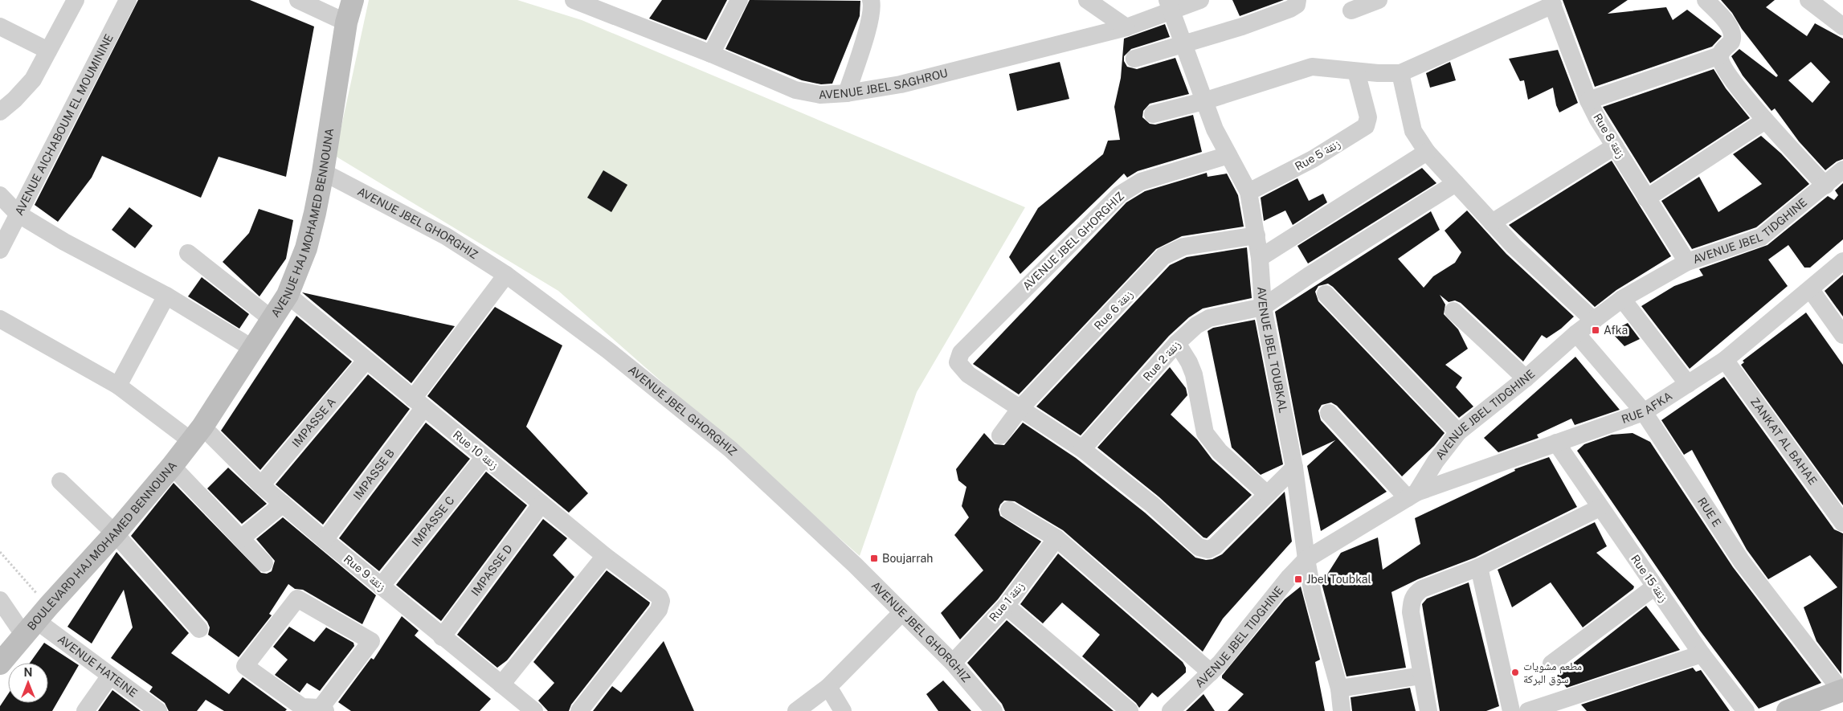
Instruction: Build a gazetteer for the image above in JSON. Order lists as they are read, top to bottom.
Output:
{
  "streets": {
    "street": [
      "AVENUE JBEL SAGHROU",
      "AVENUE AICHABOUM EL MOUMININE",
      "Rue 8 زنقة",
      "Rue 5 زنقة",
      "AVENUE HAJ MOHAMED BENNOUNA",
      "AVENUE JBEL GHORGHIZ",
      "AVENUE JBEL TIDGHINE",
      "Rue 6 زنقة",
      "AVENUE JBEL TOUBKAL",
      "Rue 2 زنقة",
      "RUE AFKA",
      "IMPASSE A",
      "ZANKAT AL BAHAE",
      "Rue 10 زنقة",
      "IMPASSE B",
      "RUE E",
      "IMPASSE C",
      "BOULEVARD HAJ MOHAMED BENNOUNA",
      "IMPASSE D",
      "Rue 9 زنقة",
      "Rue 15 زنقة",
      "Rue 1 زنقة",
      "AVENUE HATEINE"
    ]
  },
  "crossings": [
    ["AVENUE JBEL SAGHROU", "AVENUE JBEL TOUBKAL"],
    ["Rue 8 زنقة", "AVENUE JBEL TIDGHINE"],
    ["Rue 5 زنقة", "AVENUE JBEL TOUBKAL"],
    ["AVENUE HAJ MOHAMED BENNOUNA", "AVENUE JBEL GHORGHIZ"],
    ["AVENUE HAJ MOHAMED BENNOUNA", "Rue 10 زنقة"],
    ["AVENUE HAJ MOHAMED BENNOUNA", "BOULEVARD HAJ MOHAMED BENNOUNA"],
    ["AVENUE HAJ MOHAMED BENNOUNA", "Rue 9 زنقة"],
    ["AVENUE JBEL GHORGHIZ", "Rue 6 زنقة"],
    ["AVENUE JBEL GHORGHIZ", "AVENUE JBEL TOUBKAL"],
    ["AVENUE JBEL GHORGHIZ", "IMPASSE B"],
    ["AVENUE JBEL GHORGHIZ", "Rue 1 زنقة"],
    ["AVENUE JBEL TIDGHINE", "AVENUE JBEL TOUBKAL"],
    ["AVENUE JBEL TIDGHINE", "RUE AFKA"],
    ["AVENUE JBEL TIDGHINE", "RUE E"],
    ["Rue 6 زنقة", "AVENUE JBEL TOUBKAL"],
    ["AVENUE JBEL TOUBKAL", "Rue 2 زنقة"],
    ["RUE AFKA", "ZANKAT AL BAHAE"],
    ["RUE AFKA", "RUE E"],
    ["RUE AFKA", "Rue 15 زنقة"],
    ["IMPASSE A", "Rue 10 زنقة"],
    ["IMPASSE A", "Rue 9 زنقة"],
    ["Rue 10 زنقة", "IMPASSE B"],
    ["Rue 10 زنقة", "IMPASSE C"],
    ["Rue 10 زنقة", "IMPASSE D"],
    ["IMPASSE B", "Rue 9 زنقة"],
    ["IMPASSE C", "Rue 9 زنقة"],
    ["BOULEVARD HAJ MOHAMED BENNOUNA", "Rue 9 زنقة"],
    ["BOULEVARD HAJ MOHAMED BENNOUNA", "AVENUE HATEINE"],
    ["IMPASSE D", "Rue 9 زنقة"]
  ],
  "places": {
    "transit": ["Afka", "Boujarrah", "Jbel Toubkal"],
    "other": ["مطعم مشويات سوق البركة"]
  },
  "north": "top"
}
